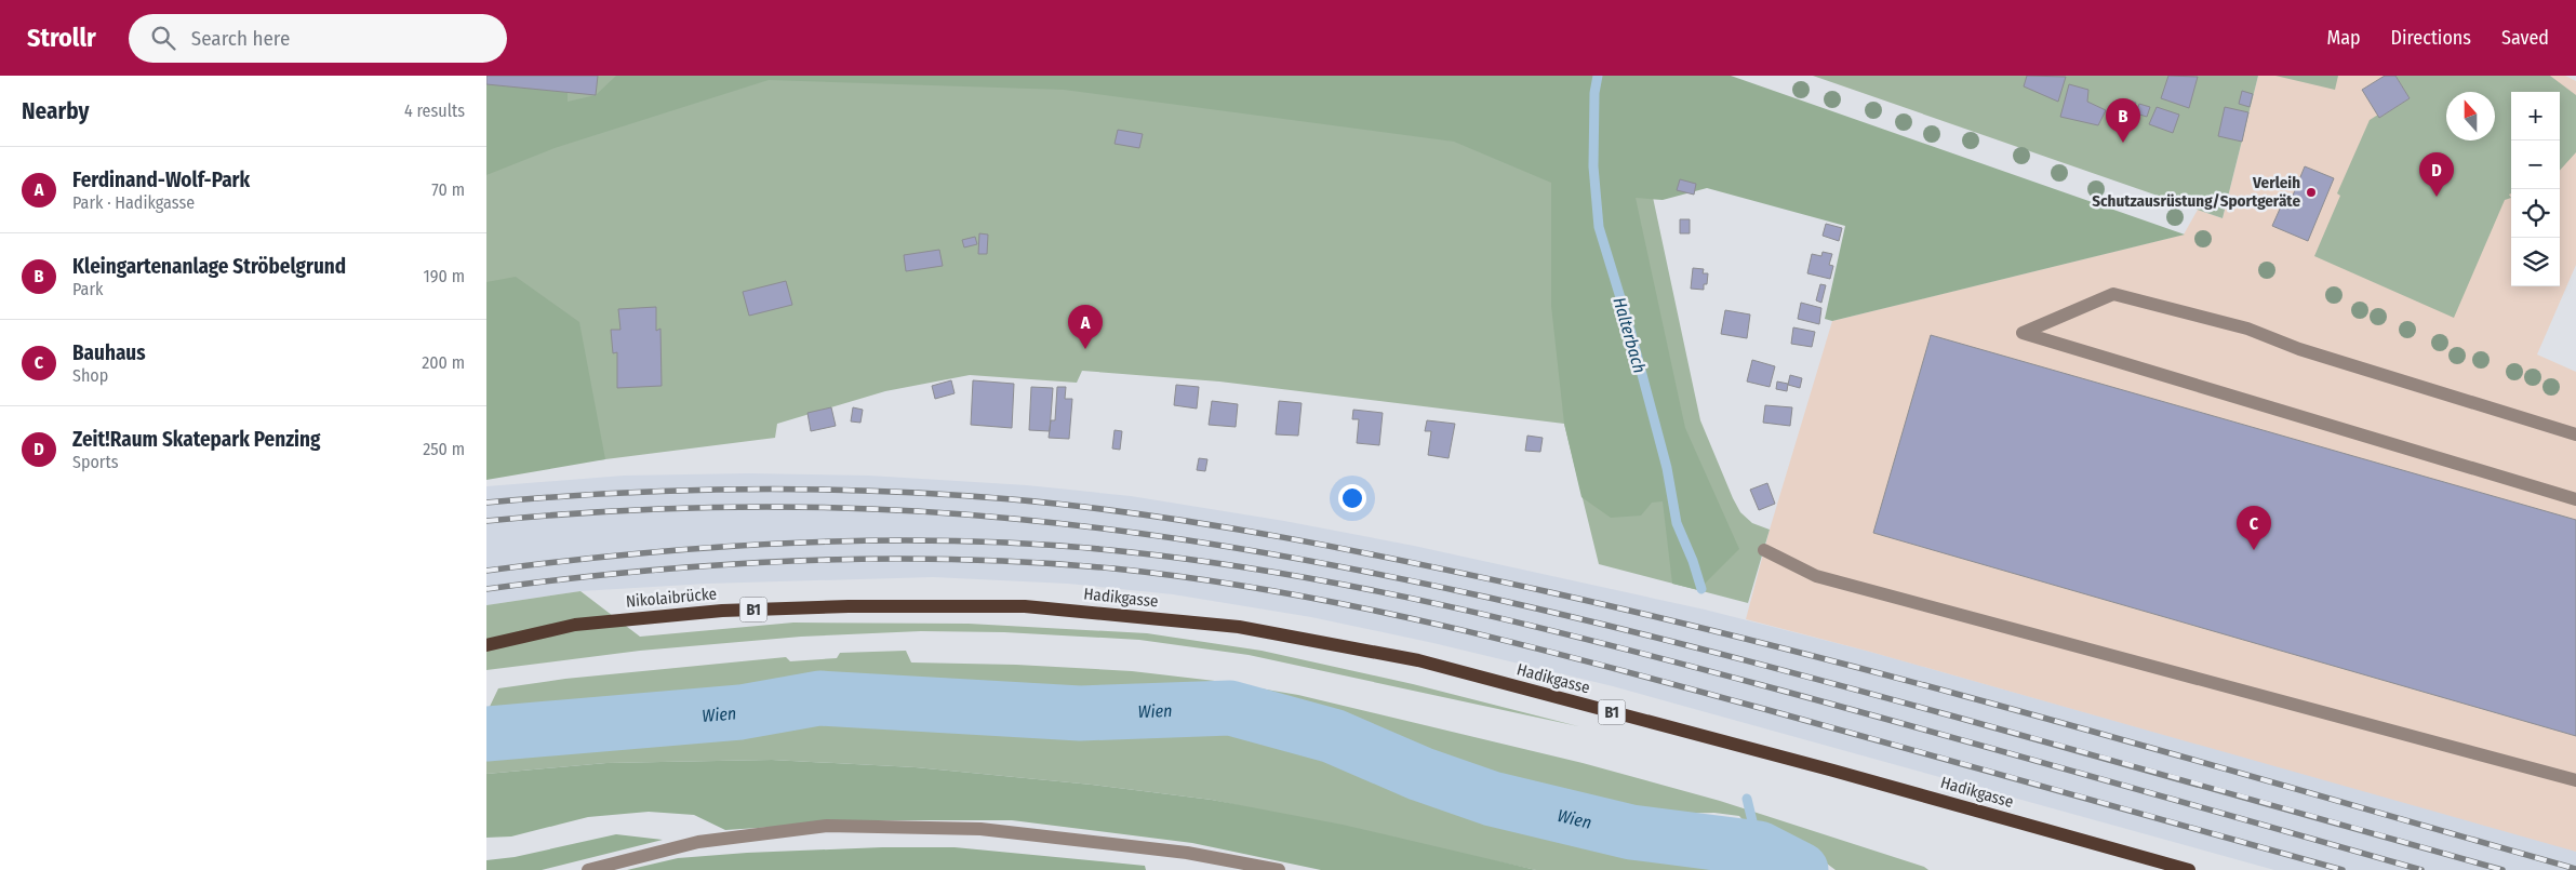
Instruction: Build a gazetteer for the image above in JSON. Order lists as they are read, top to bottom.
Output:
{
  "streets": {
    "main road": ["Nikolaibrücke", "Hadikgasse", "B1"]
  },
  "crossings": [
    ["Nikolaibrücke", "Hadikgasse"]
  ],
  "water": ["Halterbach", "Wien"],
  "places": ["Verleih Schutzausrüstung/Sportgeräte"],
  "north": "top",
  "page": {
    "header": "Strollr",
    "search": "Search here",
    "nav": ["Map", "Directions", "Saved"],
    "heading": ["Nearby", "4 results"],
    "map_buttons": ["+", "−"],
    "pins": [
      "B",
      "D",
      "A",
      "C"
    ],
    "list": [
      {
        "mark": "A",
        "name": "Ferdinand-Wolf-Park",
        "note": "Park · Hadikgasse",
        "value": "70 m"
      },
      {
        "mark": "B",
        "name": "Kleingartenanlage Ströbelgrund",
        "note": "Park",
        "value": "190 m"
      },
      {
        "mark": "C",
        "name": "Bauhaus",
        "note": "Shop",
        "value": "200 m"
      },
      {
        "mark": "D",
        "name": "Zeit!Raum Skatepark Penzing",
        "note": "Sports",
        "value": "250 m"
      }
    ]
  }
}
